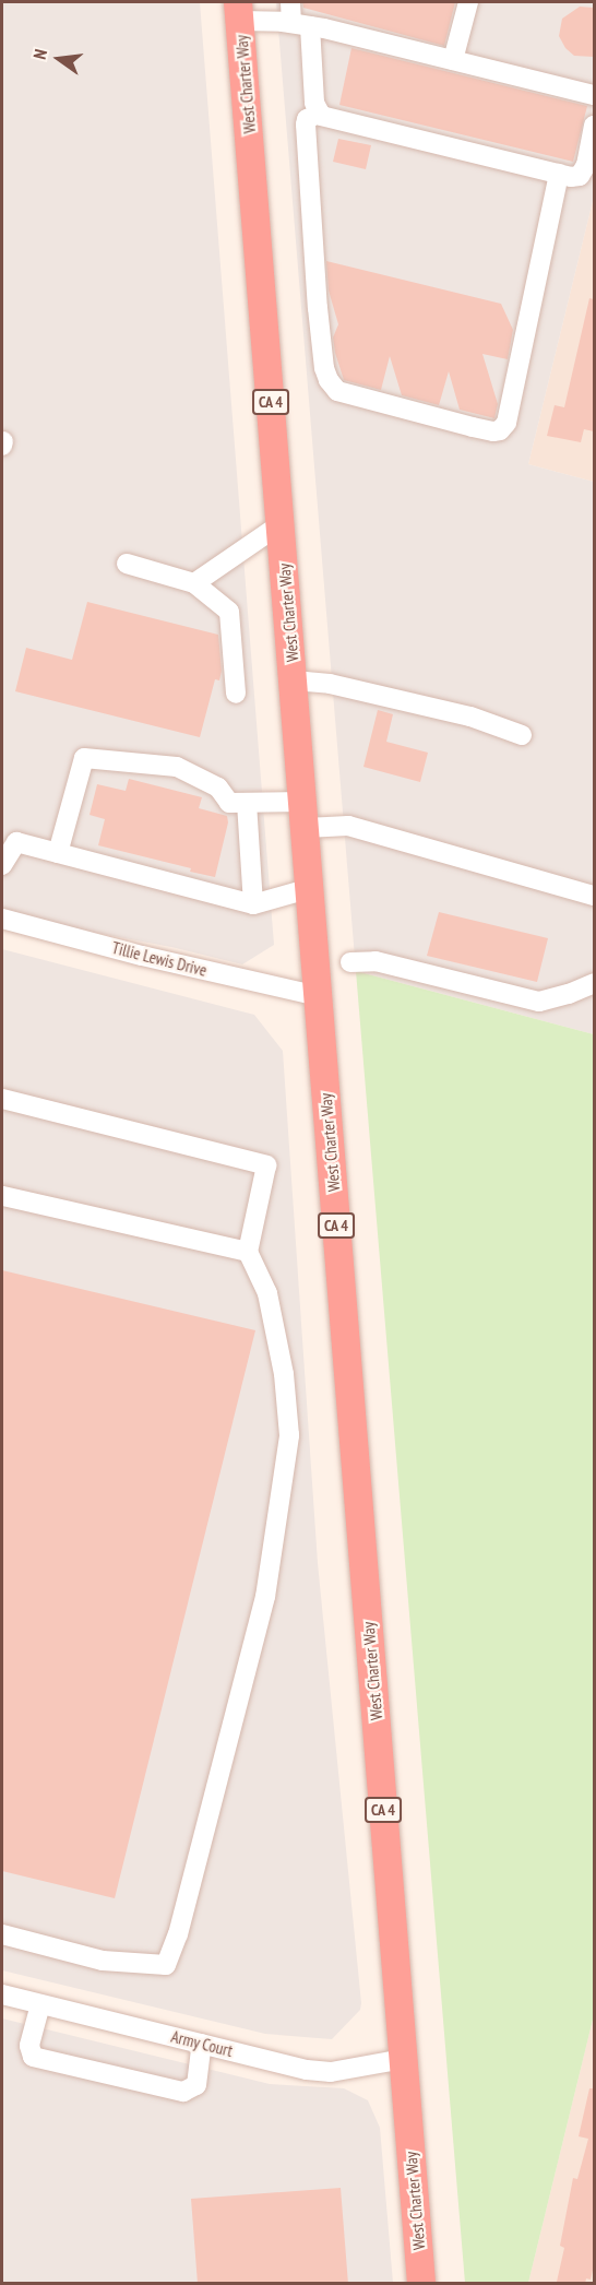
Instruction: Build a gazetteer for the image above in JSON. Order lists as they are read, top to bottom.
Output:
{
  "streets": {
    "highway": ["West Charter Way", "CA 4"],
    "street": ["Tillie Lewis Drive", "Army Court"]
  },
  "crossings": [
    ["West Charter Way", "Tillie Lewis Drive"],
    ["West Charter Way", "Army Court"]
  ],
  "north": "left"
}
